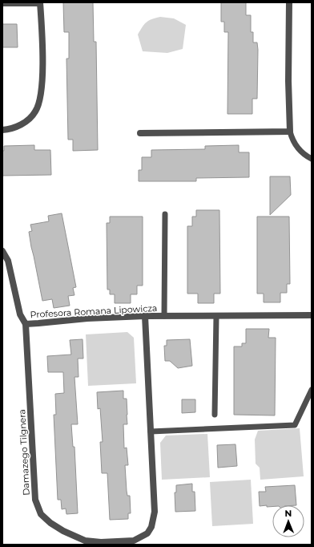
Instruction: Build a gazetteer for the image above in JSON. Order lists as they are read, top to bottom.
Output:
{
  "streets": {
    "street": ["Profesora Romana Lipowicza", "Damazego Tilgnera"]
  },
  "crossings": [
    ["Profesora Romana Lipowicza", "Damazego Tilgnera"]
  ],
  "north": "top"
}
